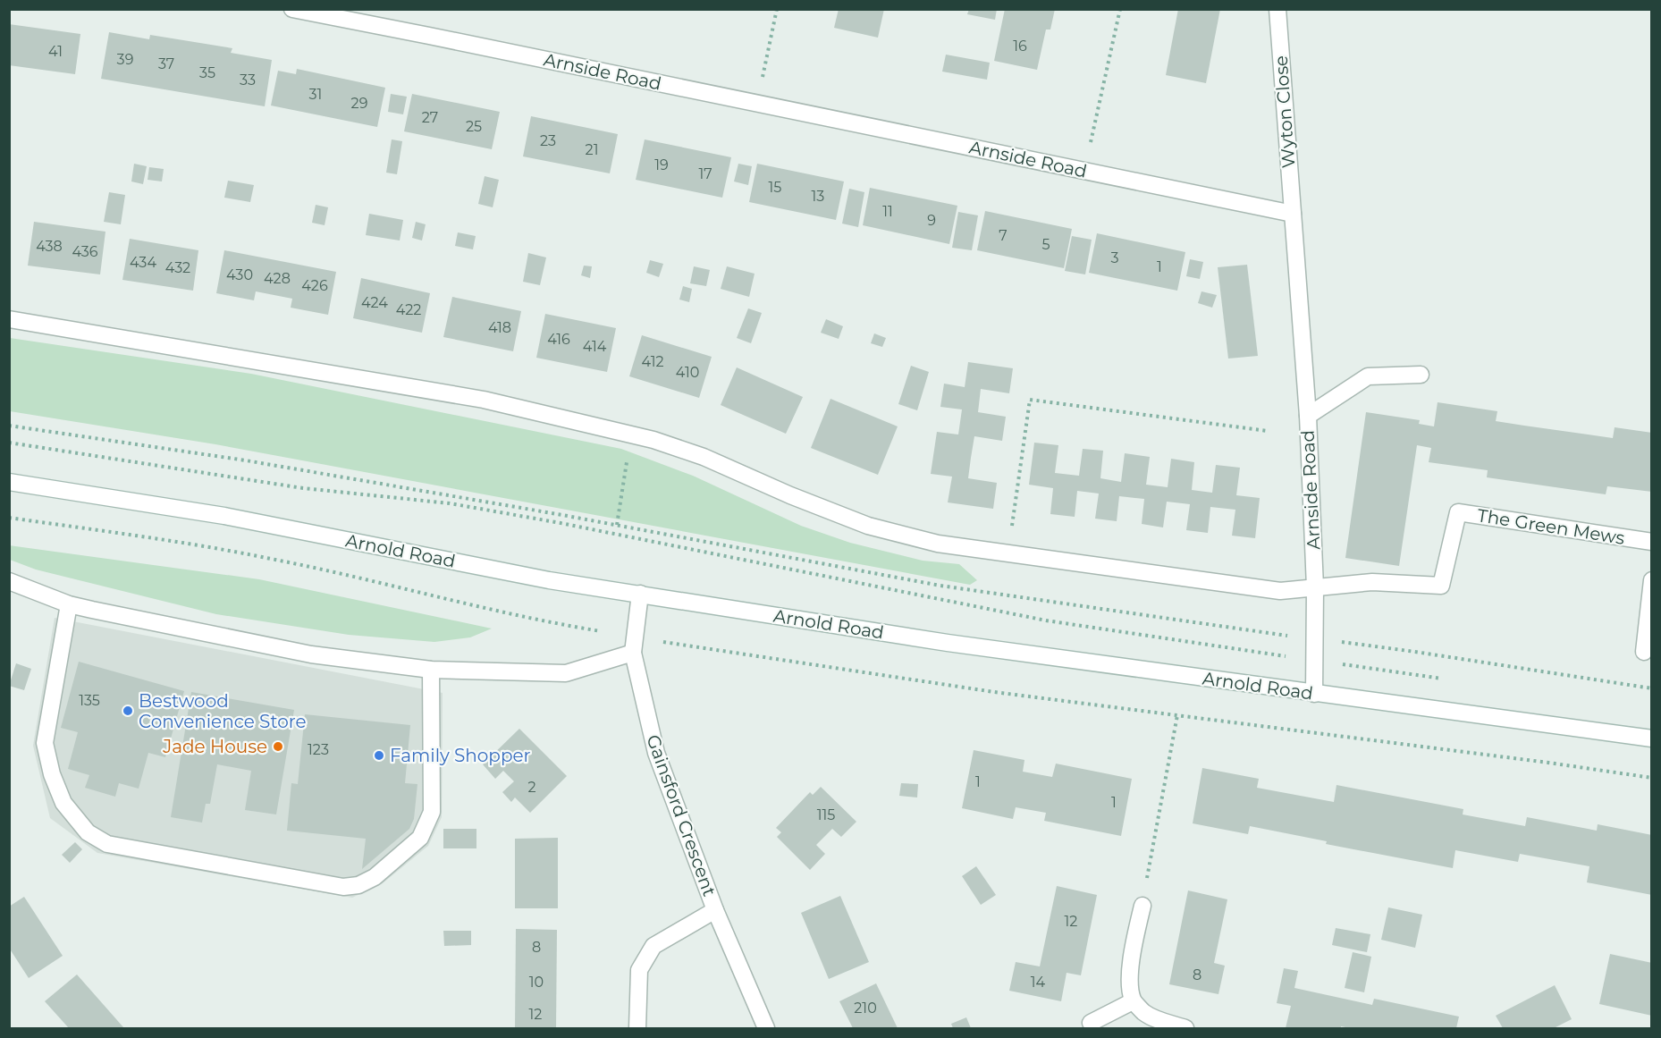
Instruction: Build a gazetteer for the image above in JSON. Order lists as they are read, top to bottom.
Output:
{
  "streets": {
    "street": [
      "Arnside Road",
      "Wyton Close",
      "The Green Mews",
      "Arnold Road",
      "Gainsford Crescent"
    ]
  },
  "crossings": [
    ["Arnside Road", "Wyton Close"],
    ["Arnside Road", "The Green Mews"],
    ["Arnside Road", "Arnold Road"],
    ["Arnold Road", "Gainsford Crescent"]
  ],
  "places": ["Bestwood Convenience Store", "Jade House", "Family Shopper"],
  "house_numbers": [
    "16",
    "41",
    "39",
    "37",
    "35",
    "33",
    "31",
    "29",
    "27",
    "25",
    "23",
    "21",
    "19",
    "17",
    "15",
    "13",
    "11",
    "9",
    "7",
    "5",
    "438",
    "436",
    "3",
    "434",
    "1",
    "432",
    "430",
    "428",
    "426",
    "424",
    "422",
    "418",
    "416",
    "414",
    "412",
    "410",
    "135",
    "123",
    "1",
    "2",
    "1",
    "115",
    "12",
    "8",
    "8",
    "10",
    "14",
    "210",
    "12"
  ]
}
